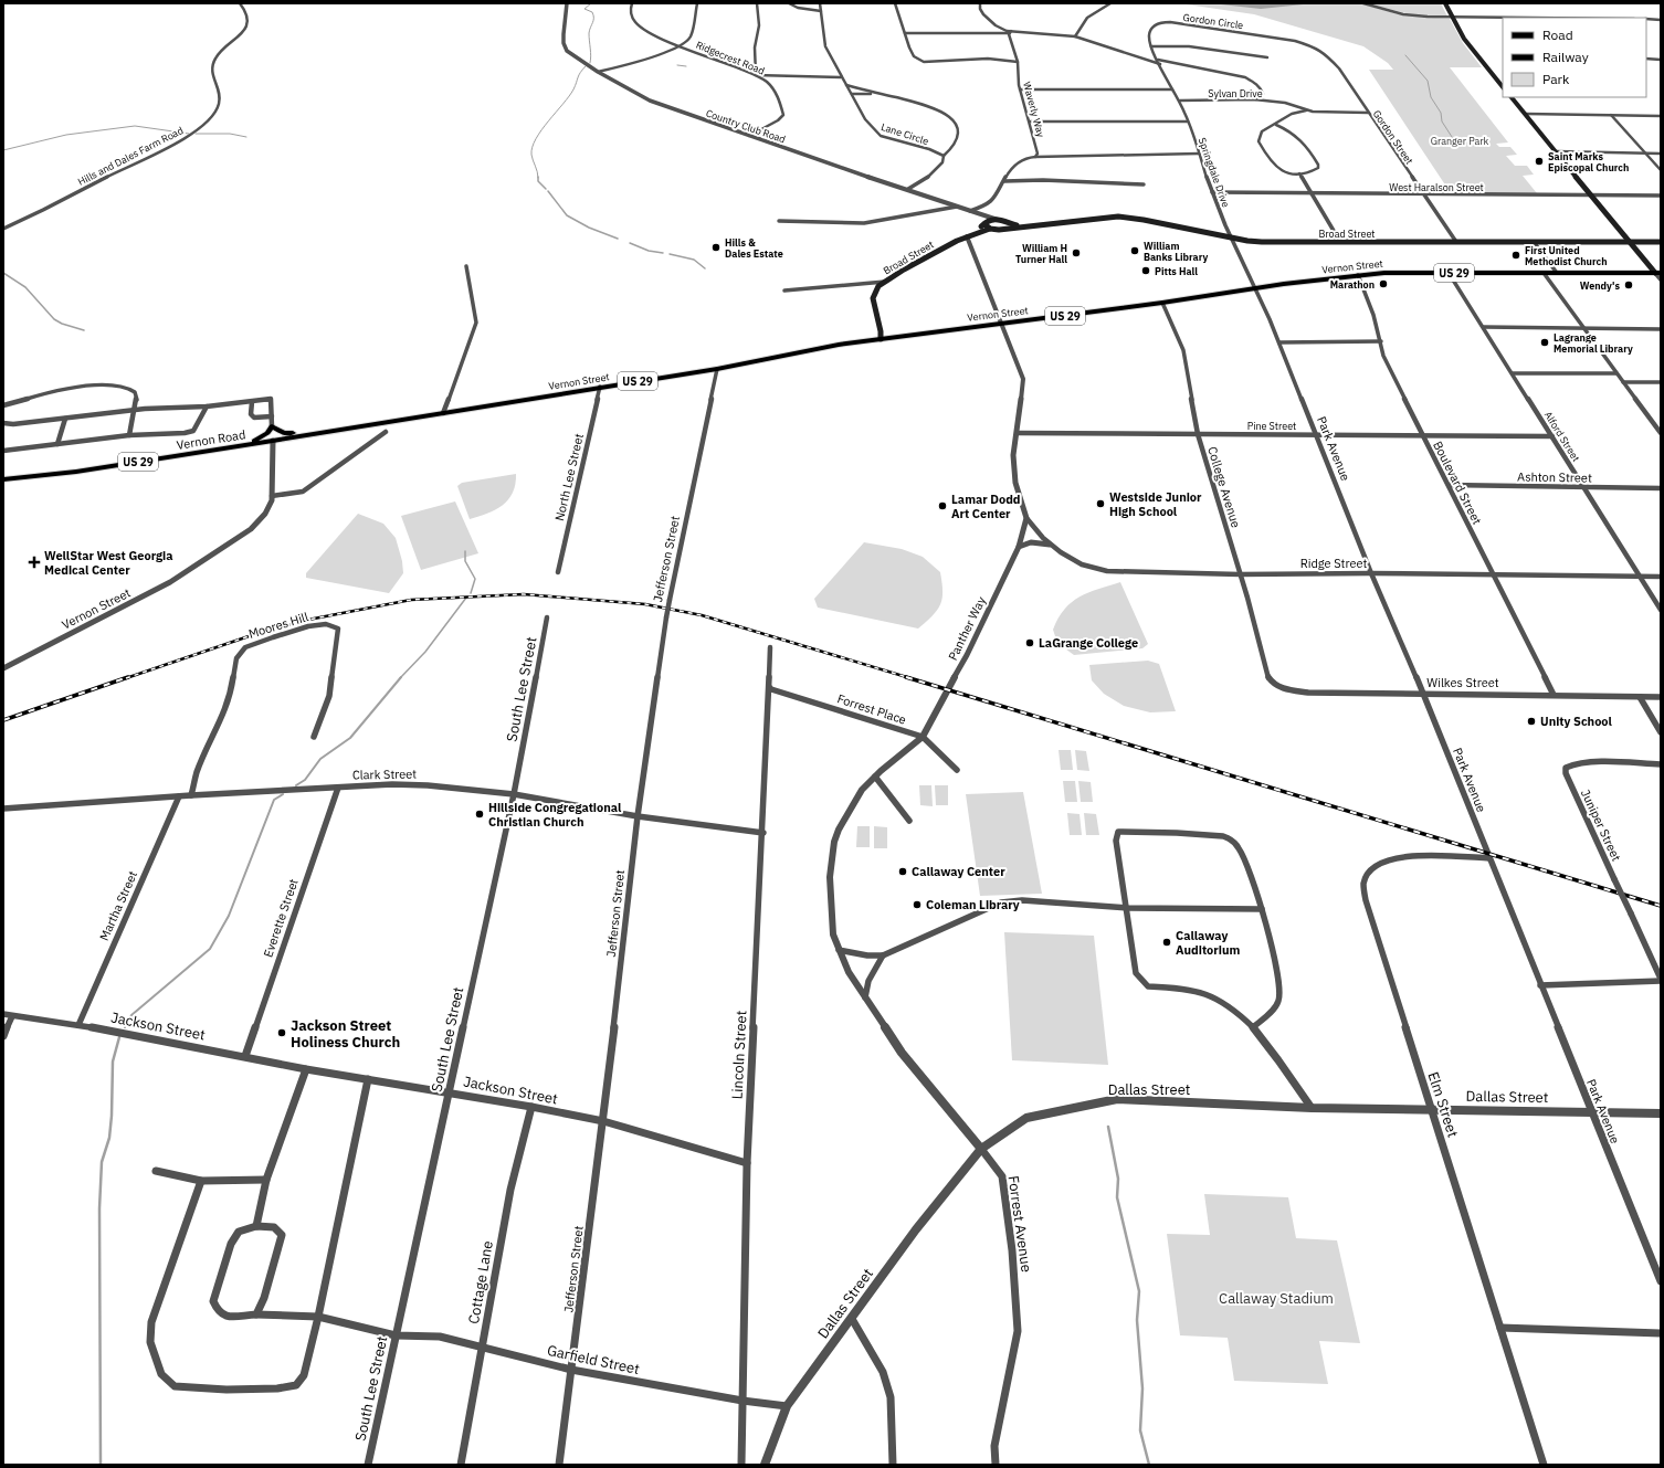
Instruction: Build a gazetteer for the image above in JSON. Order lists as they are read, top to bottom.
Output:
{
  "streets": {
    "main road": [
      "Broad Street",
      "Vernon Street",
      "US 29",
      "Vernon Road"
    ],
    "street": [
      "Gordon Circle",
      "Ridgecrest Road",
      "Sylvan Drive",
      "Waverly Way",
      "Country Club Road",
      "Lane Circle",
      "Gordon Street",
      "Hills and Dales Farm Road",
      "Springdale Drive",
      "West Haralson Street",
      "Pine Street",
      "Alford Street",
      "Park Avenue",
      "North Lee Street",
      "Ashton Street",
      "Boulevard Street",
      "College Avenue",
      "Jefferson Street",
      "Ridge Street",
      "Moores Hill",
      "Panther Way",
      "Wilkes Street",
      "South Lee Street",
      "Forrest Place",
      "Clark Street",
      "Juniper Street",
      "Martha Street",
      "Everette Street",
      "Jackson Street",
      "Lincoln Street",
      "Dallas Street",
      "Elm Street",
      "Forrest Avenue",
      "Cottage Lane",
      "Garfield Street"
    ]
  },
  "crossings": [
    ["Gordon Circle", "Gordon Street"],
    ["Ridgecrest Road", "Country Club Road"],
    ["Sylvan Drive", "Gordon Street"],
    ["Sylvan Drive", "Springdale Drive"],
    ["Waverly Way", "Country Club Road"],
    ["Country Club Road", "Broad Street"],
    ["Gordon Street", "West Haralson Street"],
    ["Gordon Street", "Broad Street"],
    ["Springdale Drive", "West Haralson Street"],
    ["Springdale Drive", "Broad Street"],
    ["Springdale Drive", "Vernon Street"],
    ["Springdale Drive", "Park Avenue"],
    ["Broad Street", "Vernon Street"],
    ["Vernon Street", "Alford Street"],
    ["Vernon Street", "Vernon Road"],
    ["Vernon Street", "Park Avenue"],
    ["Vernon Street", "North Lee Street"],
    ["Vernon Street", "Boulevard Street"],
    ["Vernon Street", "College Avenue"],
    ["Vernon Street", "Jefferson Street"],
    ["Pine Street", "Alford Street"],
    ["Pine Street", "Park Avenue"],
    ["Pine Street", "Boulevard Street"],
    ["Pine Street", "College Avenue"],
    ["Alford Street", "Ashton Street"],
    ["Alford Street", "Ridge Street"],
    ["Park Avenue", "Ridge Street"],
    ["Park Avenue", "Wilkes Street"],
    ["Park Avenue", "Dallas Street"],
    ["Park Avenue", "Elm Street"],
    ["Ashton Street", "Boulevard Street"],
    ["Boulevard Street", "Ridge Street"],
    ["Boulevard Street", "Wilkes Street"],
    ["College Avenue", "Ridge Street"],
    ["College Avenue", "Wilkes Street"],
    ["Jefferson Street", "Clark Street"],
    ["Jefferson Street", "Jackson Street"],
    ["Jefferson Street", "Garfield Street"],
    ["Ridge Street", "Panther Way"],
    ["Moores Hill", "Clark Street"],
    ["Panther Way", "Forrest Place"],
    ["Panther Way", "Forrest Avenue"],
    ["South Lee Street", "Clark Street"],
    ["South Lee Street", "Jackson Street"],
    ["South Lee Street", "Garfield Street"],
    ["Forrest Place", "Lincoln Street"],
    ["Clark Street", "Martha Street"],
    ["Clark Street", "Everette Street"],
    ["Clark Street", "Lincoln Street"],
    ["Martha Street", "Jackson Street"],
    ["Everette Street", "Jackson Street"],
    ["Jackson Street", "Lincoln Street"],
    ["Jackson Street", "Cottage Lane"],
    ["Lincoln Street", "Garfield Street"],
    ["Dallas Street", "Elm Street"],
    ["Dallas Street", "Forrest Avenue"],
    ["Dallas Street", "Garfield Street"],
    ["Cottage Lane", "Garfield Street"]
  ],
  "parks": ["Granger Park", "Callaway Stadium"],
  "places": {
    "other": [
      "Saint Marks Episcopal Church",
      "Hills & Dales Estate",
      "William Banks Library",
      "William H Turner Hall",
      "First United Methodist Church",
      "Pitts Hall",
      "Marathon",
      "Wendy's",
      "Lagrange Memorial Library",
      "Westside Junior High School",
      "Lamar Dodd Art Center",
      "LaGrange College",
      "Unity School",
      "Hillside Congregational Christian Church",
      "Callaway Center",
      "Coleman Library",
      "Callaway Auditorium",
      "Jackson Street Holiness Church"
    ],
    "health": ["WellStar West Georgia Medical Center"]
  },
  "legend": ["Road", "Railway", "Park"]
}
